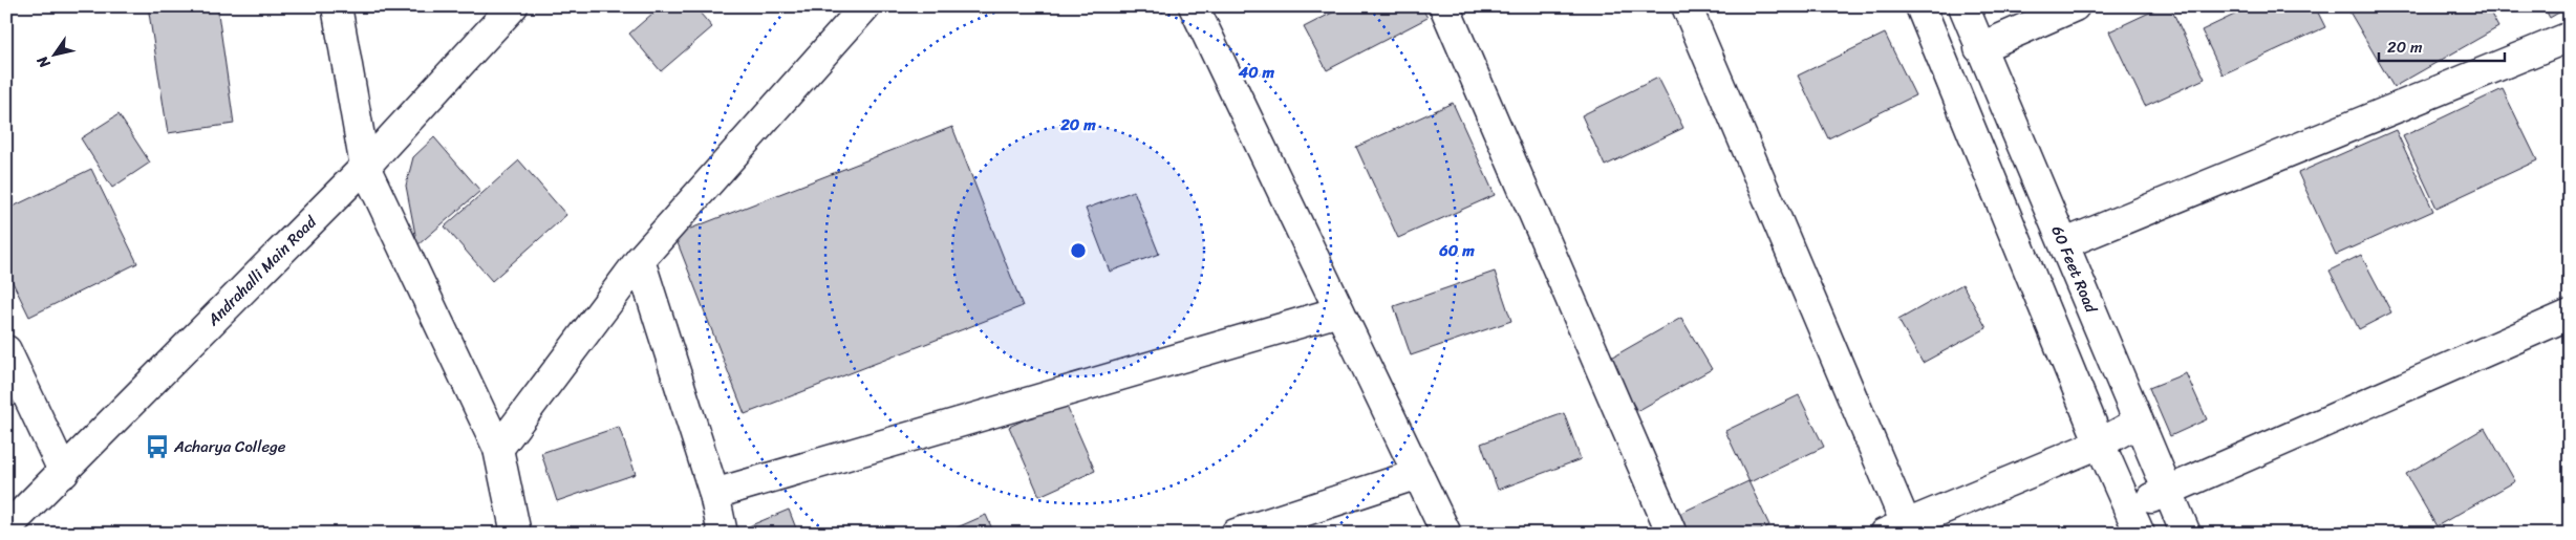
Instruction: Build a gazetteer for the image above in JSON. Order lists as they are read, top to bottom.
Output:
{
  "streets": {
    "street": ["60 Feet Road", "Andrahalli Main Road"]
  },
  "places": {
    "bus stop": ["Acharya College"]
  },
  "scale_bar": "20 m",
  "north": "bottom left",
  "rings": ["40 m", "20 m", "60 m"]
}
